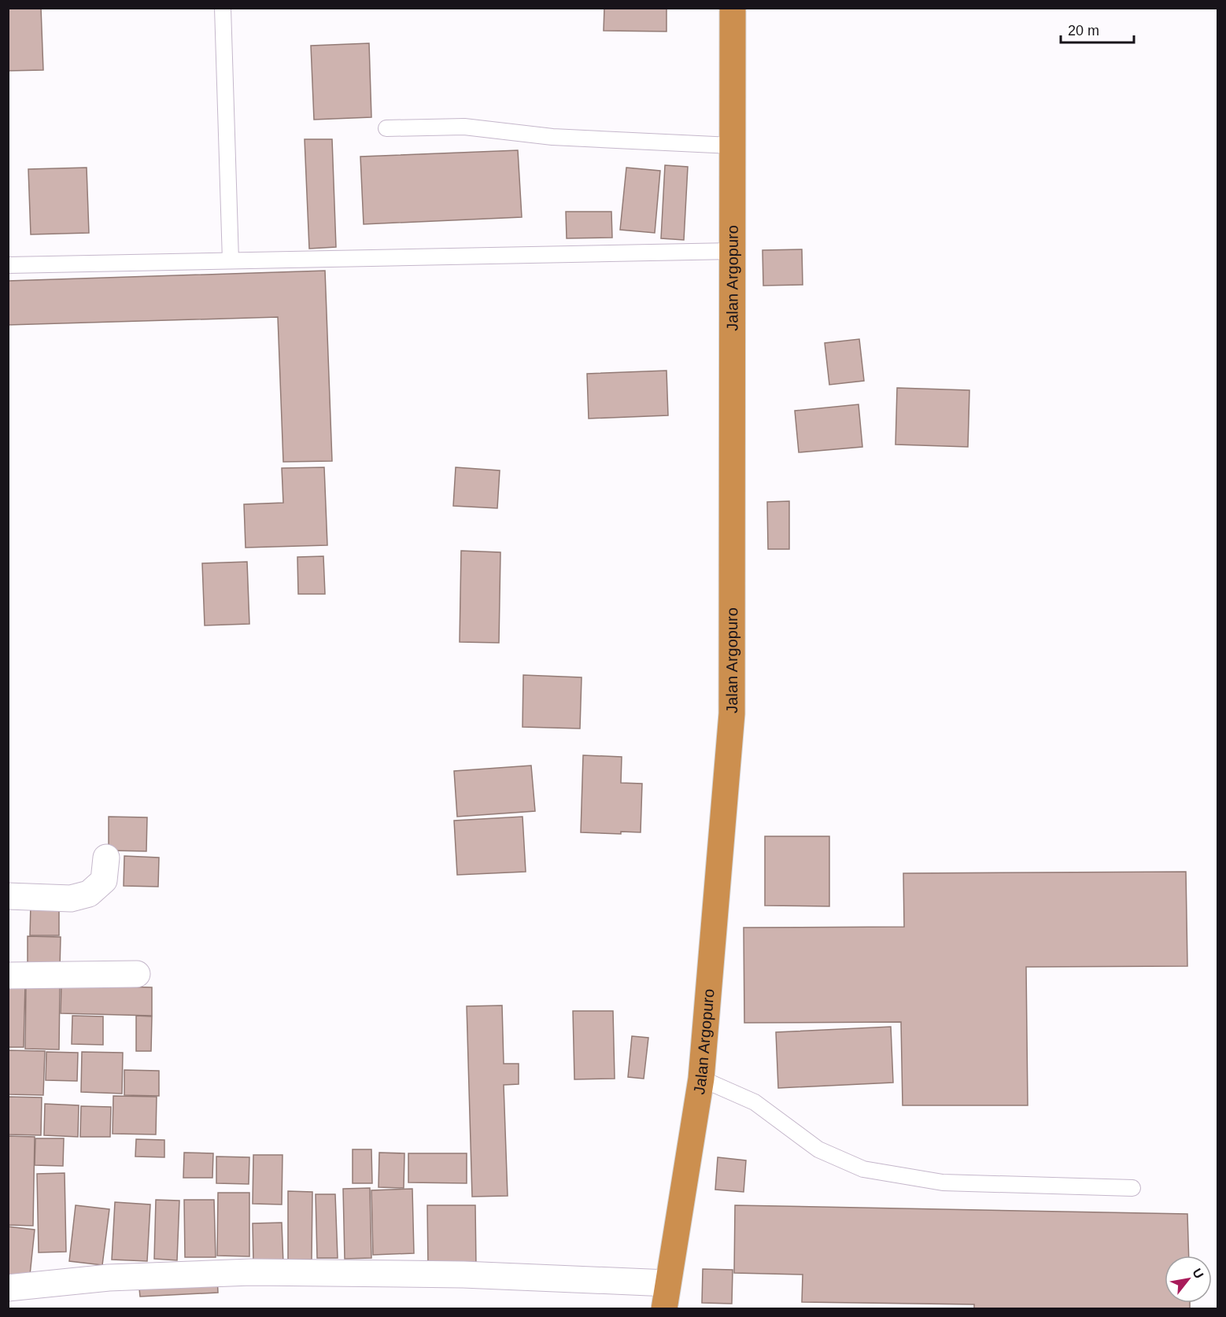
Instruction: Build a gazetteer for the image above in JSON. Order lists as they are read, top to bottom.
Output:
{
  "streets": {
    "highway": ["Jalan Argopuro"]
  },
  "scale_bar": "20 m",
  "north": "top right"
}
